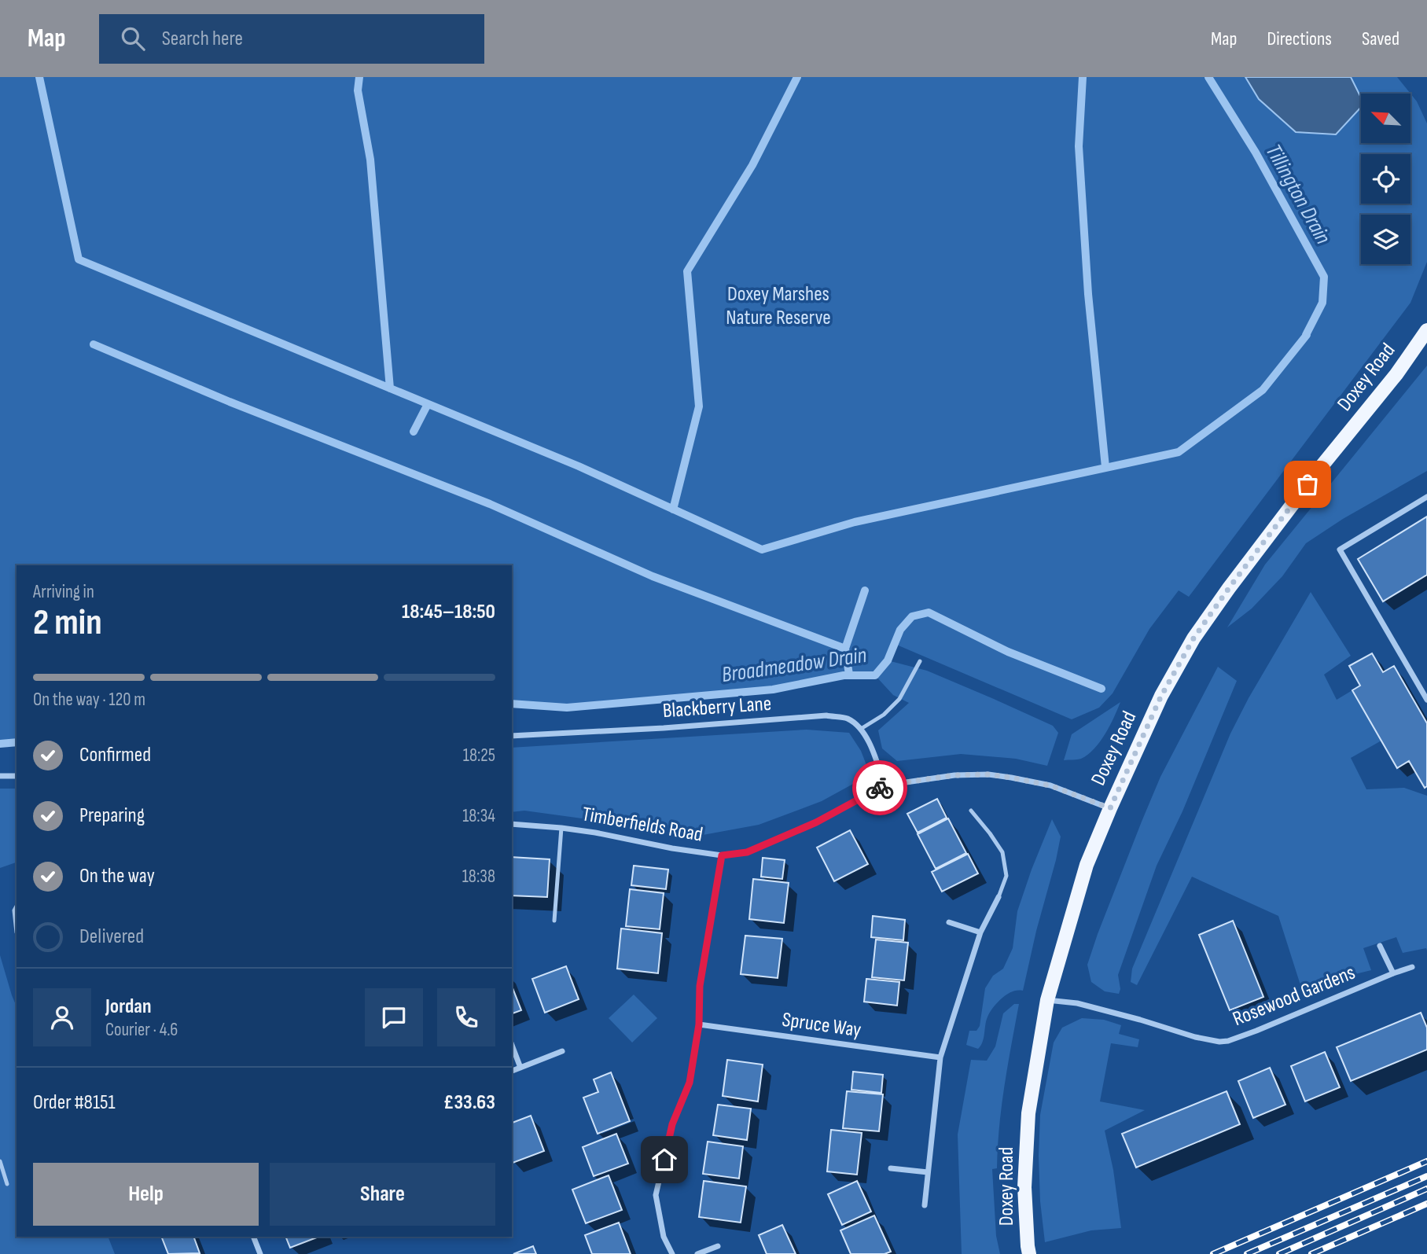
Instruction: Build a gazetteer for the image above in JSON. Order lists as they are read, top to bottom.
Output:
{
  "streets": {
    "main road": ["Doxey Road"],
    "street": [
      "Blackberry Lane",
      "Timberfields Road",
      "Rosewood Gardens",
      "Spruce Way"
    ]
  },
  "crossings": [
    ["Doxey Road", "Timberfields Road"],
    ["Doxey Road", "Rosewood Gardens"]
  ],
  "water": ["Tillington Drain", "Broadmeadow Drain"],
  "parks": ["Doxey Marshes Nature Reserve"],
  "north": "top left",
  "page": {
    "header": "Map",
    "search": "Search here",
    "nav": ["Map", "Directions", "Saved"],
    "heading": ["2 min", "Arriving in", "18:45–18:50"],
    "panel": [
      "Jordan",
      "Courier · 4.6",
      "Order #8151",
      "£33.63"
    ],
    "bar": "On the way · 120 m",
    "list": [
      ["Confirmed", "18:25"],
      ["Preparing", "18:34"],
      ["On the way", "18:38"],
      "Delivered"
    ],
    "buttons": ["Help", "Share"]
  }
}
